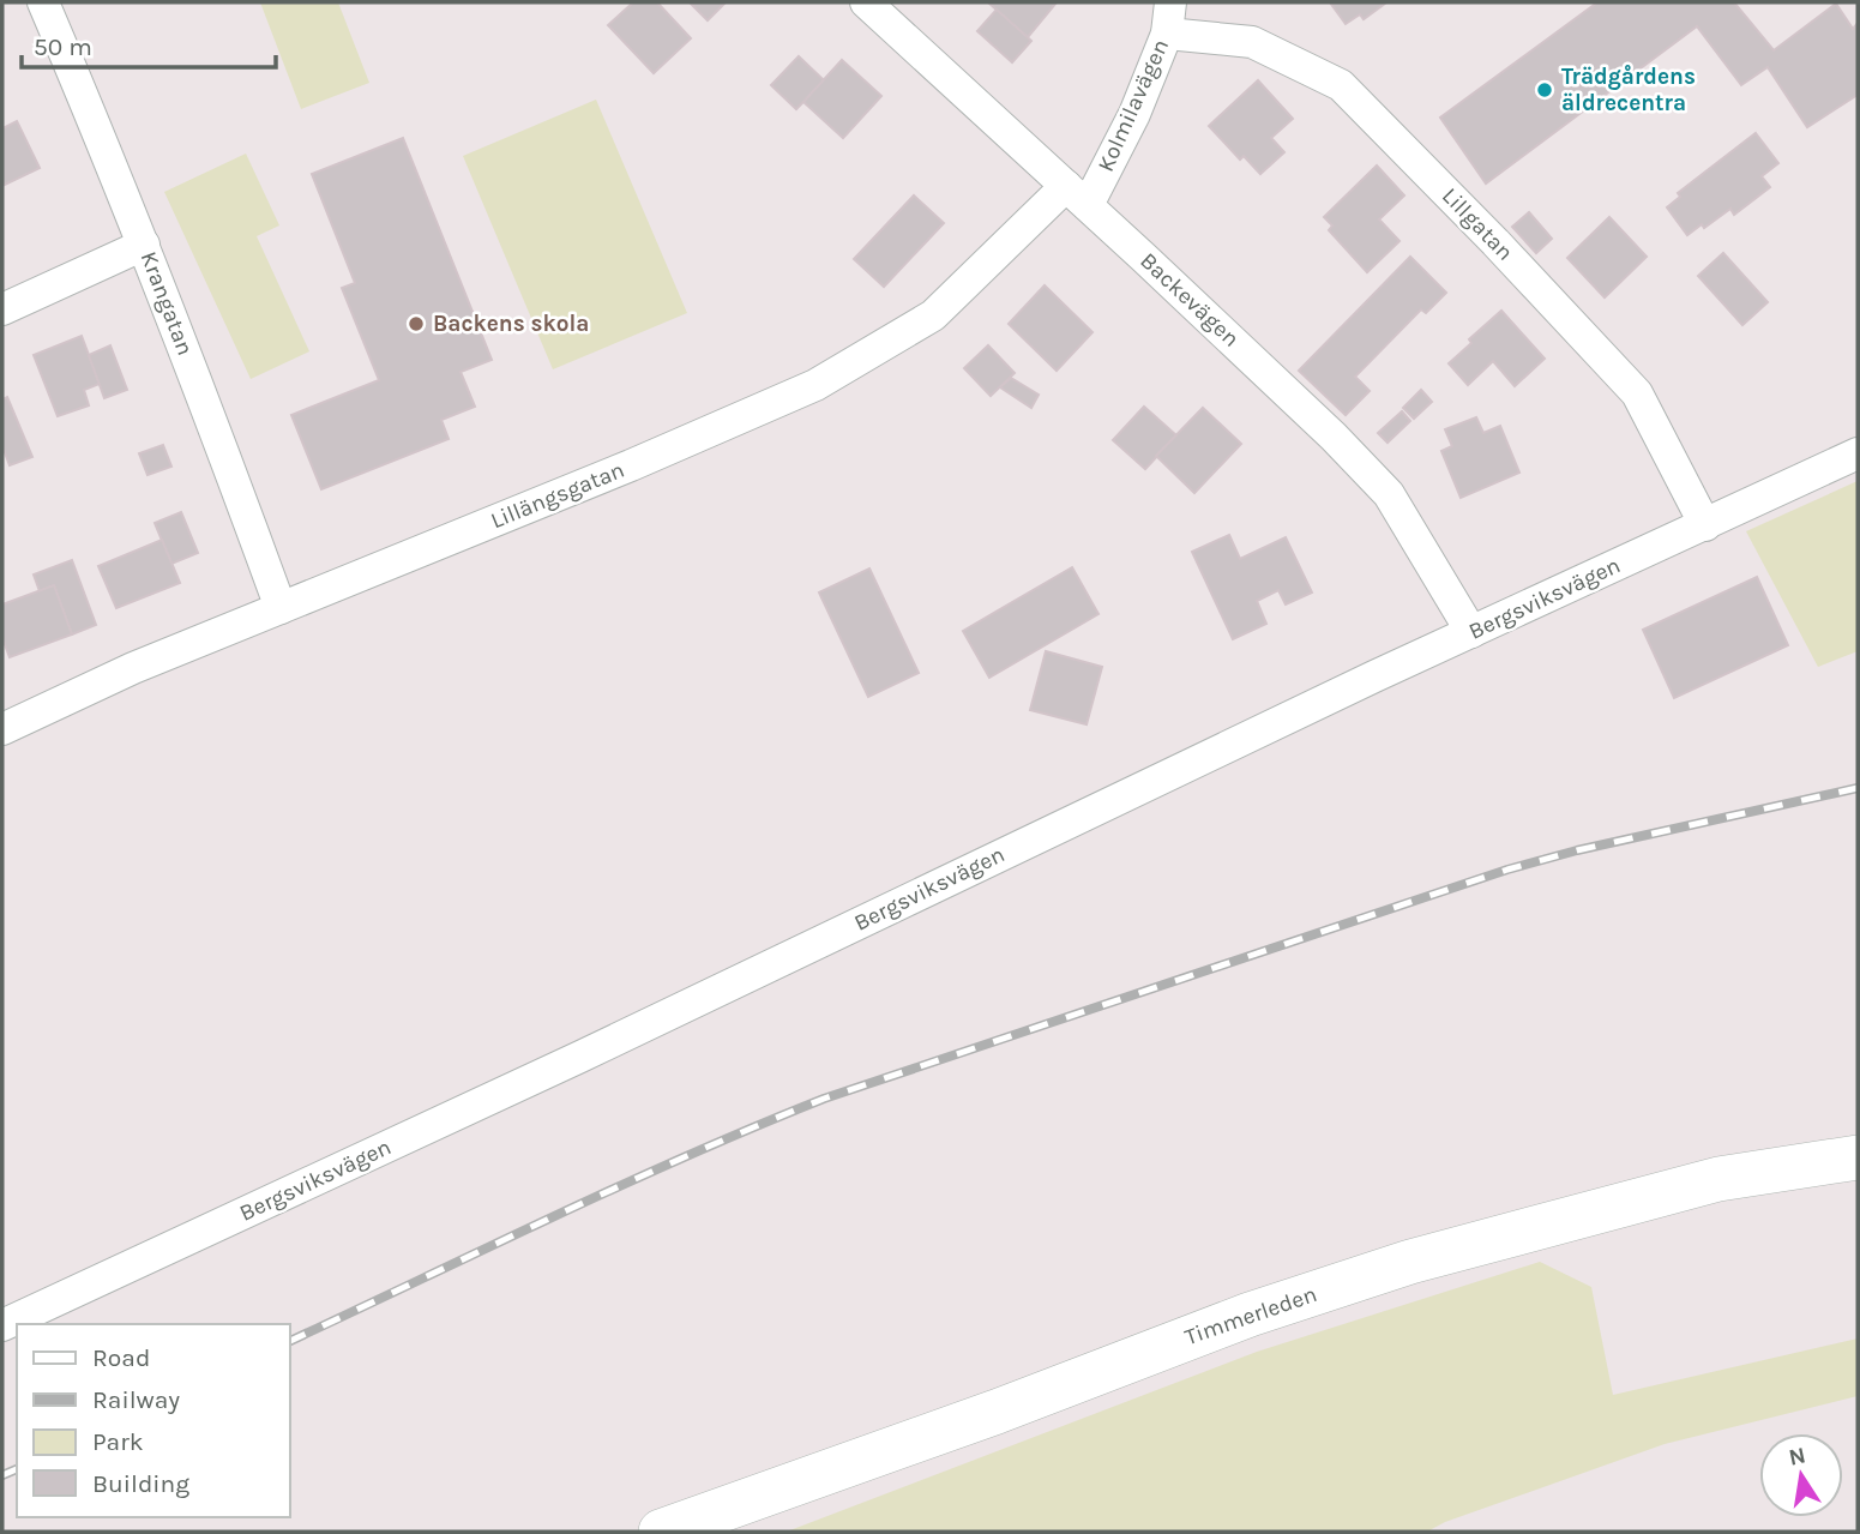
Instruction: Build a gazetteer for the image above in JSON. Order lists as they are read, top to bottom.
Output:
{
  "streets": {
    "main road": ["Timmerleden"],
    "street": [
      "Kolmilavägen",
      "Lillgatan",
      "Backevägen",
      "Krangatan",
      "Lillängsgatan",
      "Bergsviksvägen"
    ]
  },
  "crossings": [
    ["Kolmilavägen", "Lillgatan"],
    ["Kolmilavägen", "Backevägen"],
    ["Kolmilavägen", "Lillängsgatan"],
    ["Lillgatan", "Bergsviksvägen"],
    ["Backevägen", "Lillängsgatan"],
    ["Backevägen", "Bergsviksvägen"],
    ["Krangatan", "Lillängsgatan"]
  ],
  "places": ["Trädgårdens äldrecentra", "Backens skola"],
  "legend": [
    "Road",
    "Railway",
    "Park",
    "Building"
  ],
  "scale_bar": "50 m",
  "north": "top"
}
